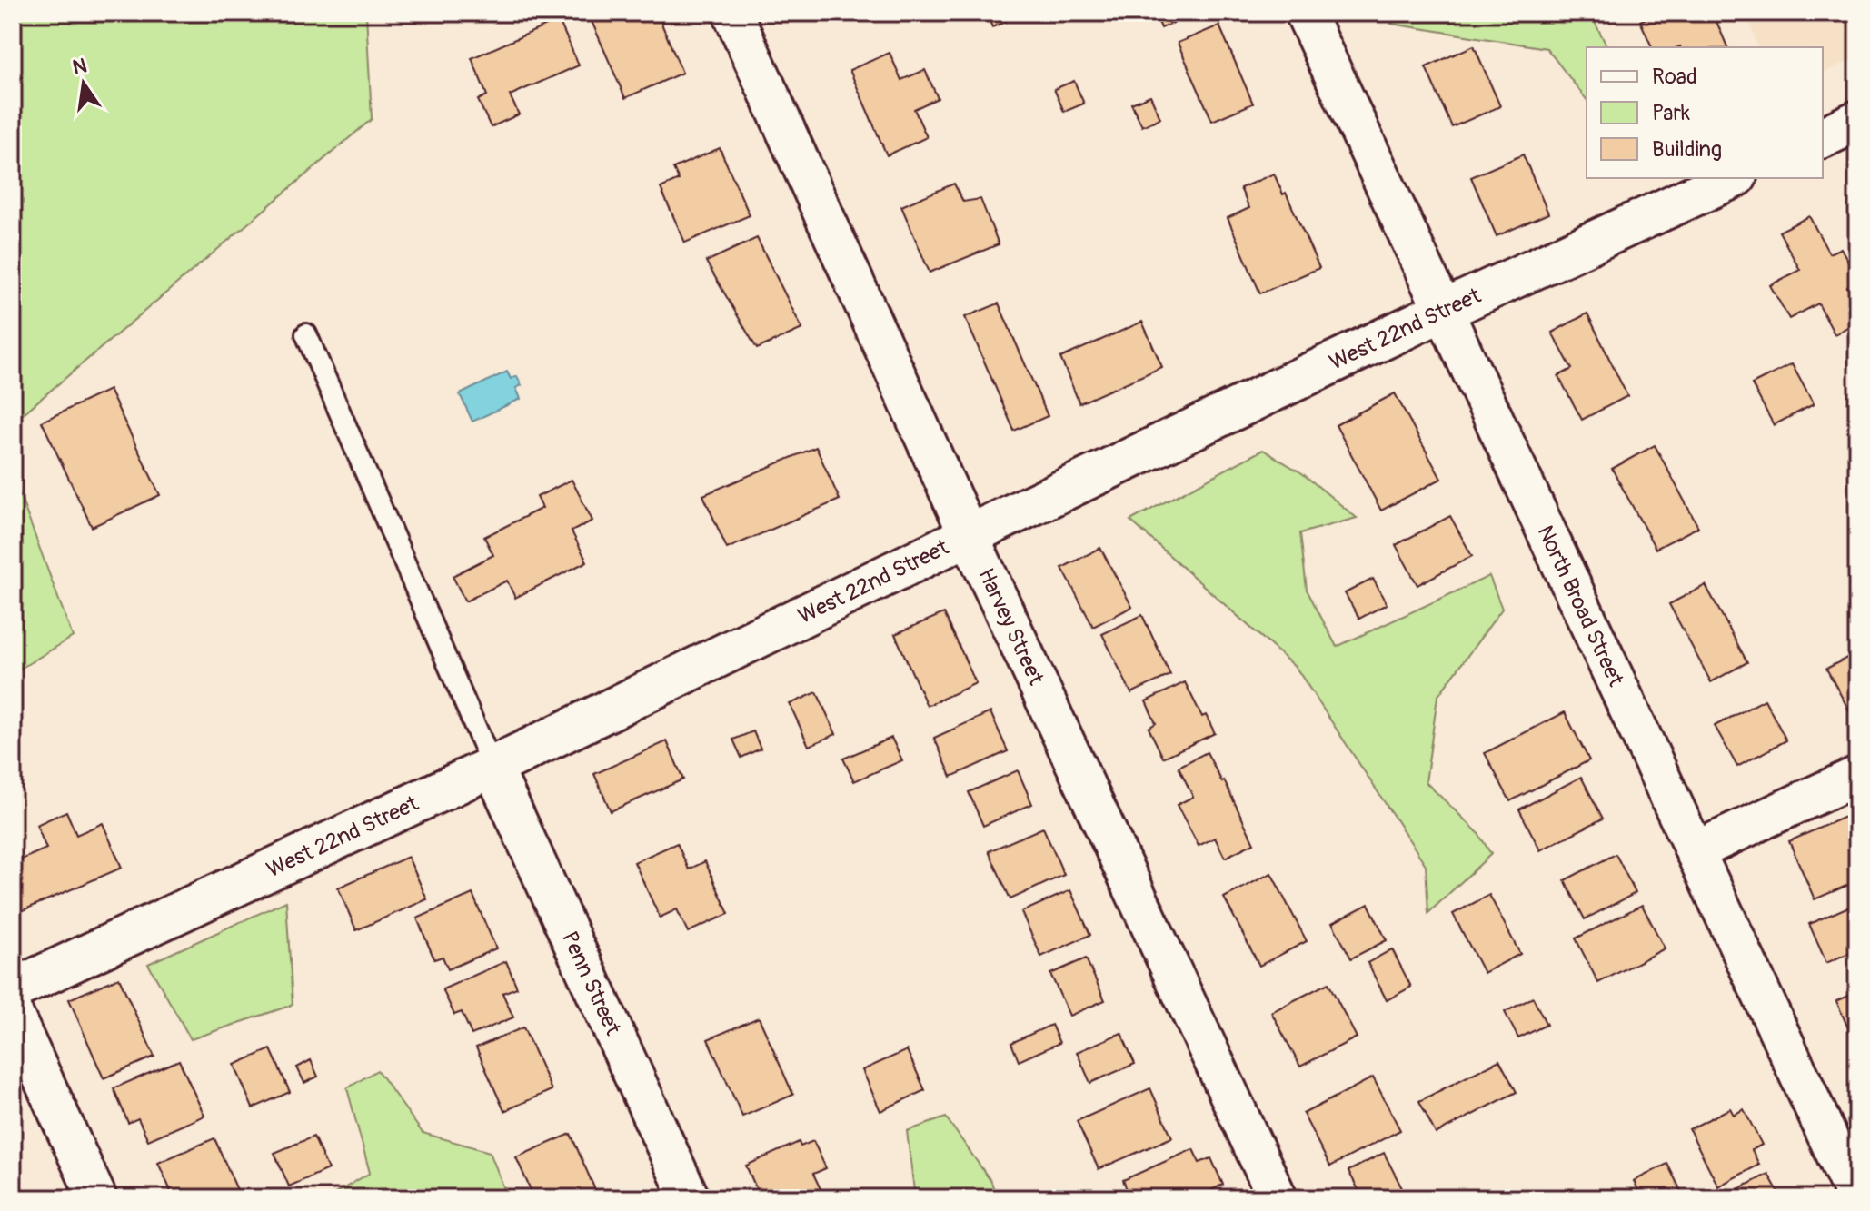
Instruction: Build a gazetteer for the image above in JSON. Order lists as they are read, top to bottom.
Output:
{
  "streets": {
    "street": [
      "West 22nd Street",
      "North Broad Street",
      "Harvey Street",
      "Penn Street"
    ]
  },
  "crossings": [
    ["West 22nd Street", "North Broad Street"],
    ["West 22nd Street", "Harvey Street"],
    ["West 22nd Street", "Penn Street"]
  ],
  "legend": ["Road", "Park", "Building"],
  "north": "top"
}
